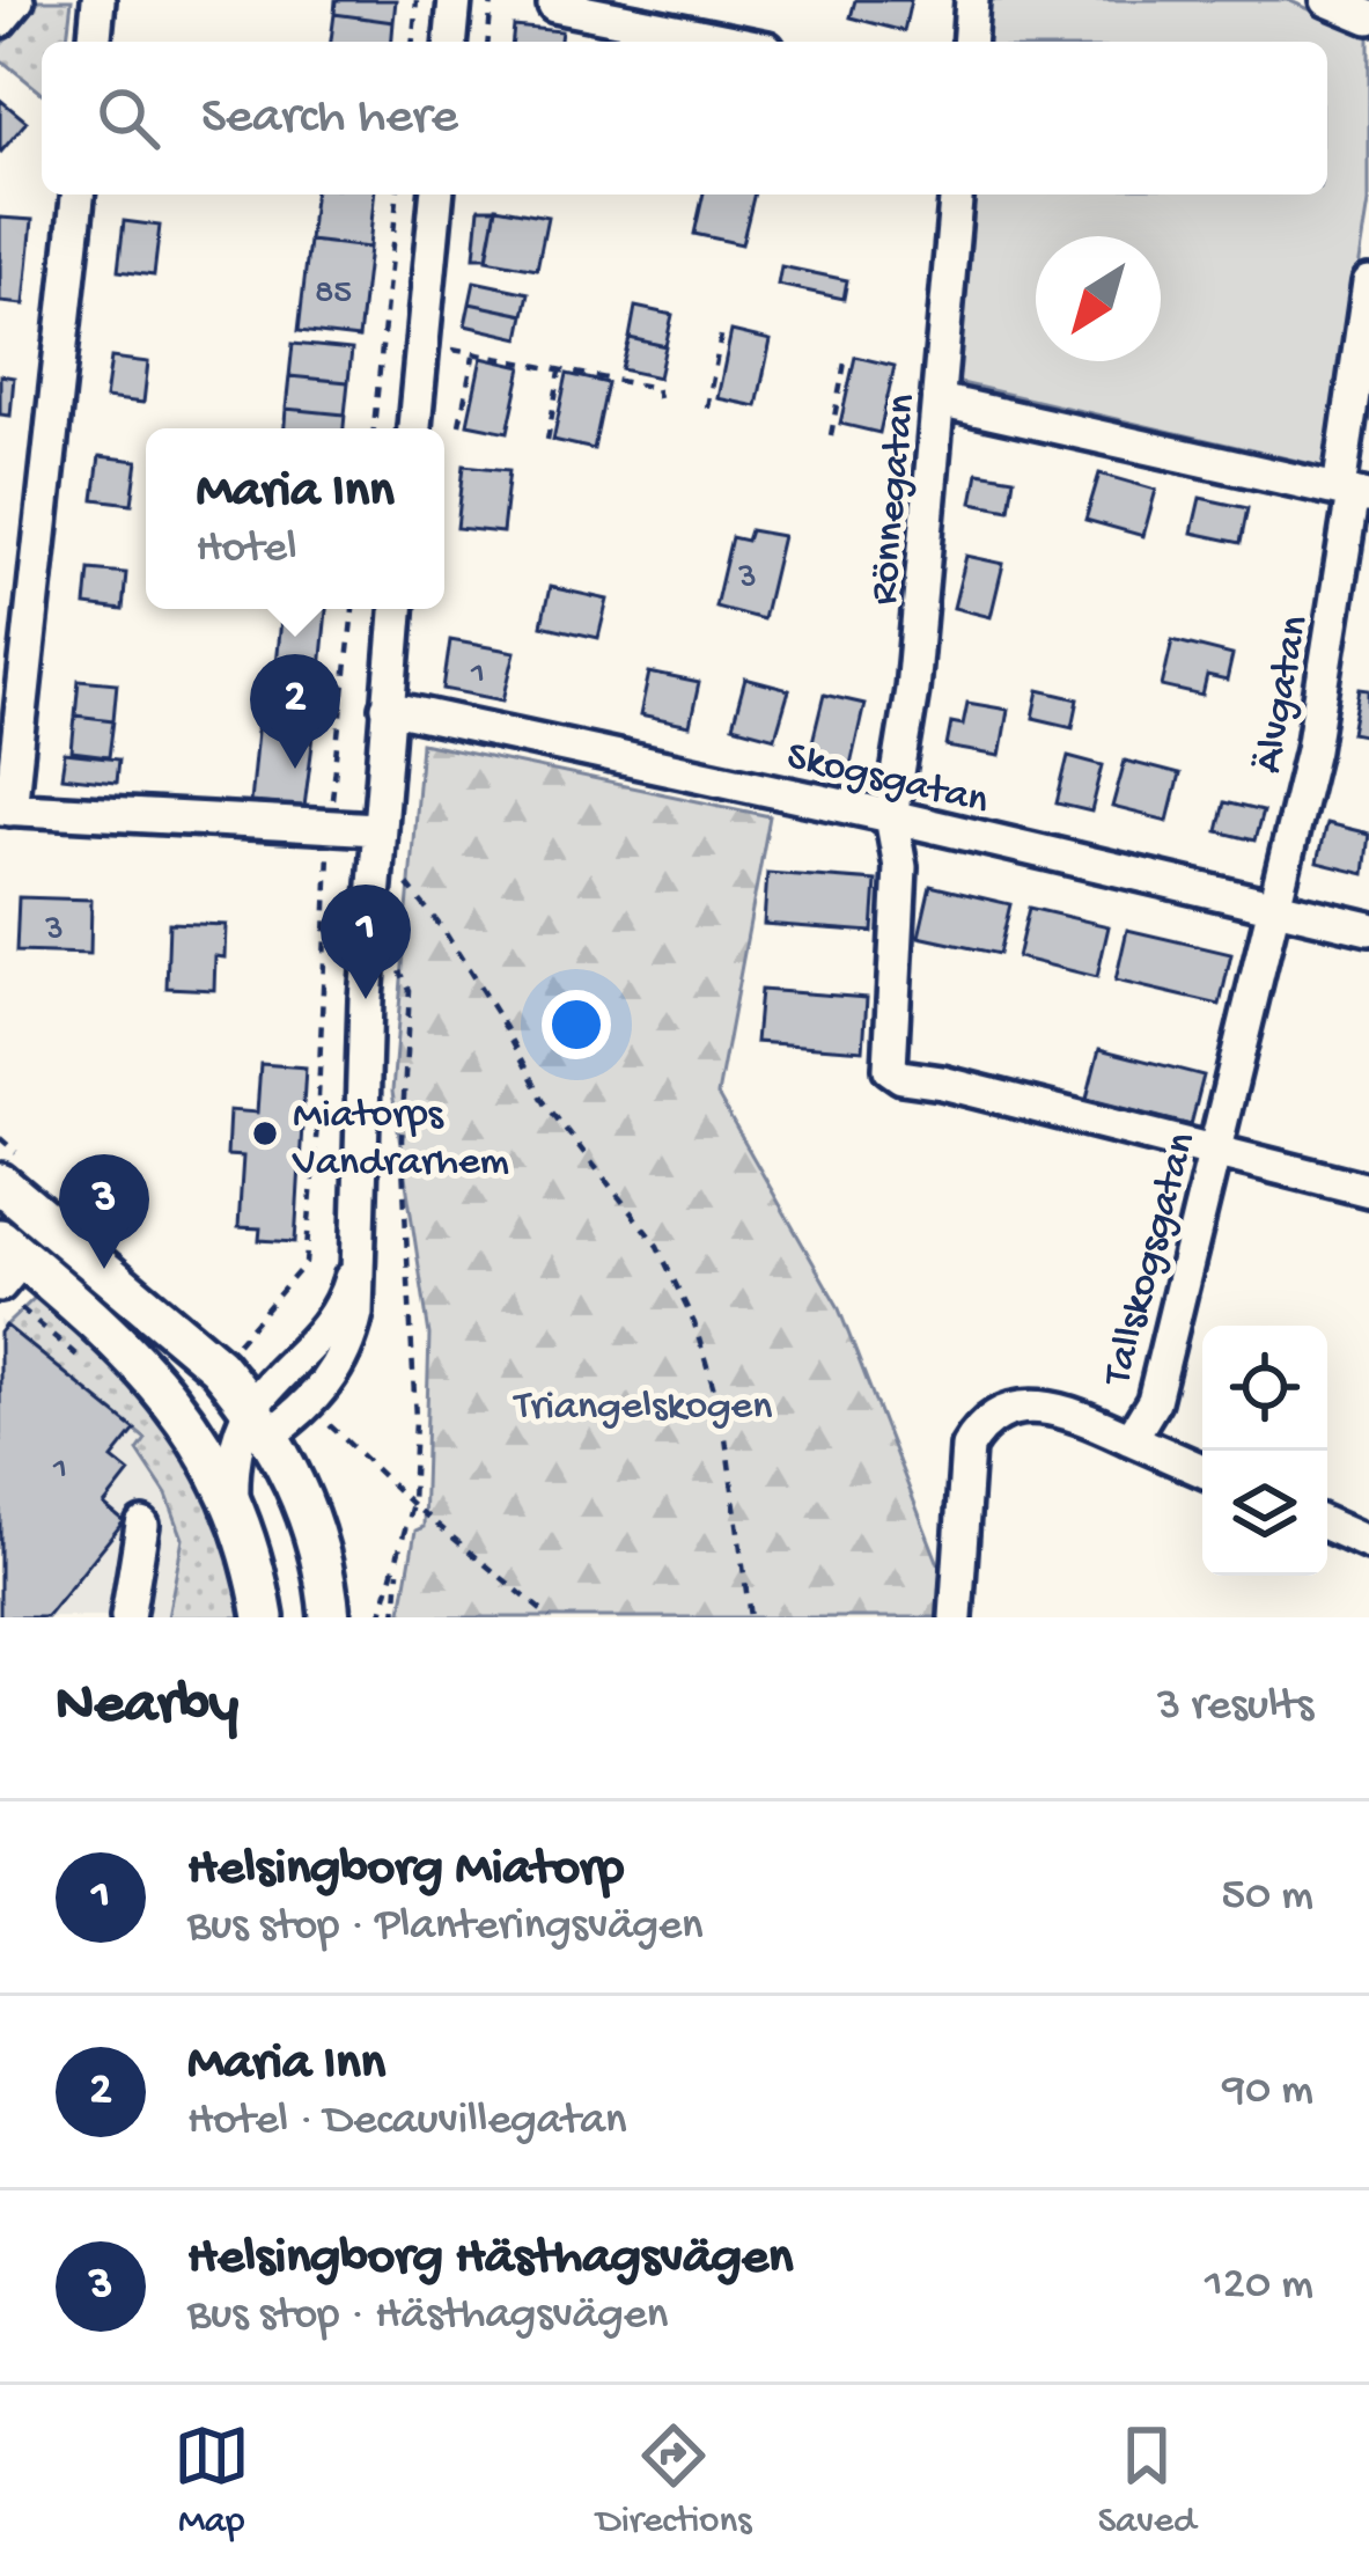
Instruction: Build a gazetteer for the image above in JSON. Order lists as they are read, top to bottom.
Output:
{
  "streets": {
    "street": [
      "Rönnegatan",
      "Älvgatan",
      "Skogsgatan",
      "Tallskogsgatan"
    ]
  },
  "crossings": [
    ["Rönnegatan", "Skogsgatan"],
    ["Rönnegatan", "Tallskogsgatan"],
    ["Älvgatan", "Skogsgatan"],
    ["Älvgatan", "Tallskogsgatan"],
    ["Skogsgatan", "Tallskogsgatan"]
  ],
  "parks": ["Triangelskogen"],
  "places": ["Miatorps Vandrarhem"],
  "house_numbers": [
    "85",
    "3",
    "1",
    "3",
    "1"
  ],
  "north": "bottom left",
  "page": {
    "search": "Search here",
    "popup": ["Maria Inn", "Hotel"],
    "pins": ["2", "1", "3"],
    "heading": ["Nearby", "3 results"],
    "list": [
      {
        "mark": "1",
        "name": "Helsingborg Miatorp",
        "note": "Bus stop · Planteringsvägen",
        "value": "50 m"
      },
      {
        "mark": "2",
        "name": "Maria Inn",
        "note": "Hotel · Decauvillegatan",
        "value": "90 m"
      },
      {
        "mark": "3",
        "name": "Helsingborg Hästhagsvägen",
        "note": "Bus stop · Hästhagsvägen",
        "value": "120 m"
      }
    ],
    "nav": ["Map", "Directions", "Saved"]
  }
}
